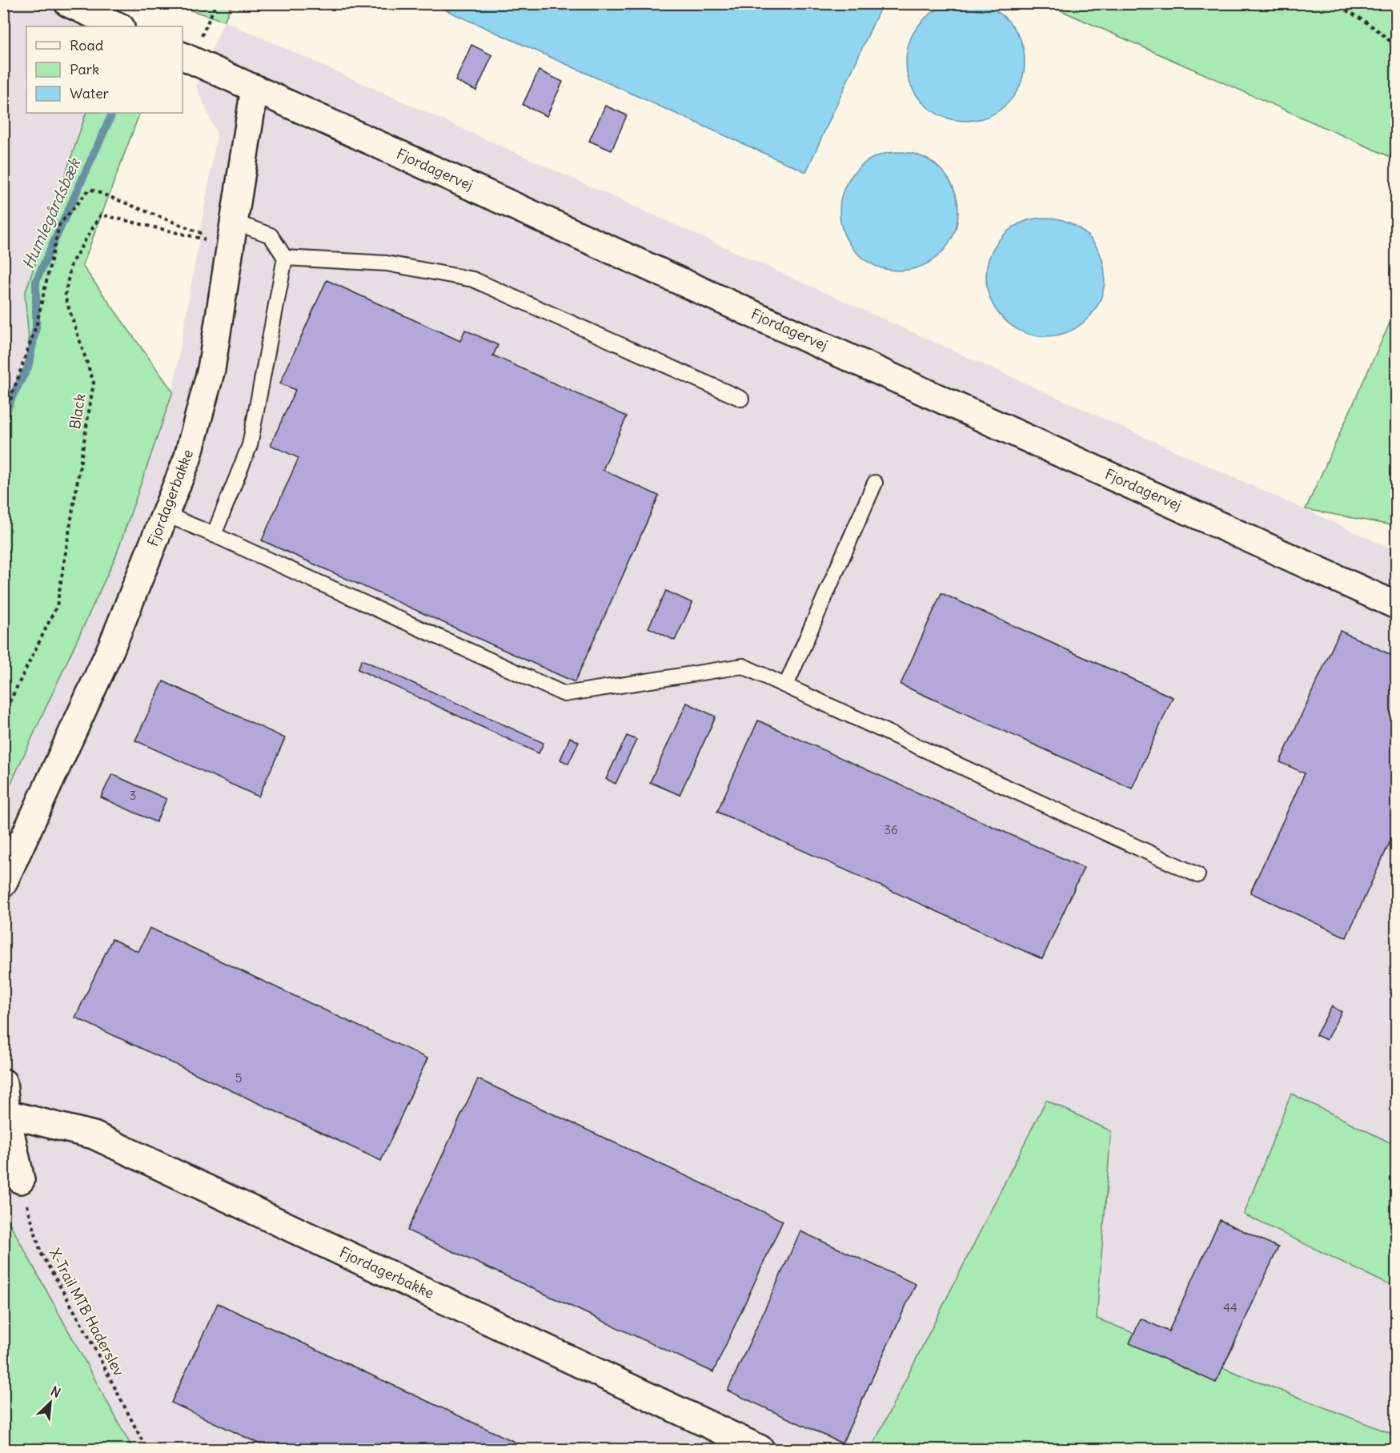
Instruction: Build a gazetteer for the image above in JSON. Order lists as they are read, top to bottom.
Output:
{
  "streets": {
    "street": ["Fjordagervej", "Fjordagerbakke"],
    "path": ["Black", "X-Trail MTB Haderslev"]
  },
  "crossings": [
    ["Fjordagervej", "Fjordagerbakke"],
    ["Black", "Fjordagerbakke"]
  ],
  "water": ["Humlegårdsbæk"],
  "house_numbers": [
    "3",
    "36",
    "5",
    "44"
  ],
  "legend": ["Road", "Park", "Water"],
  "north": "top right"
}
